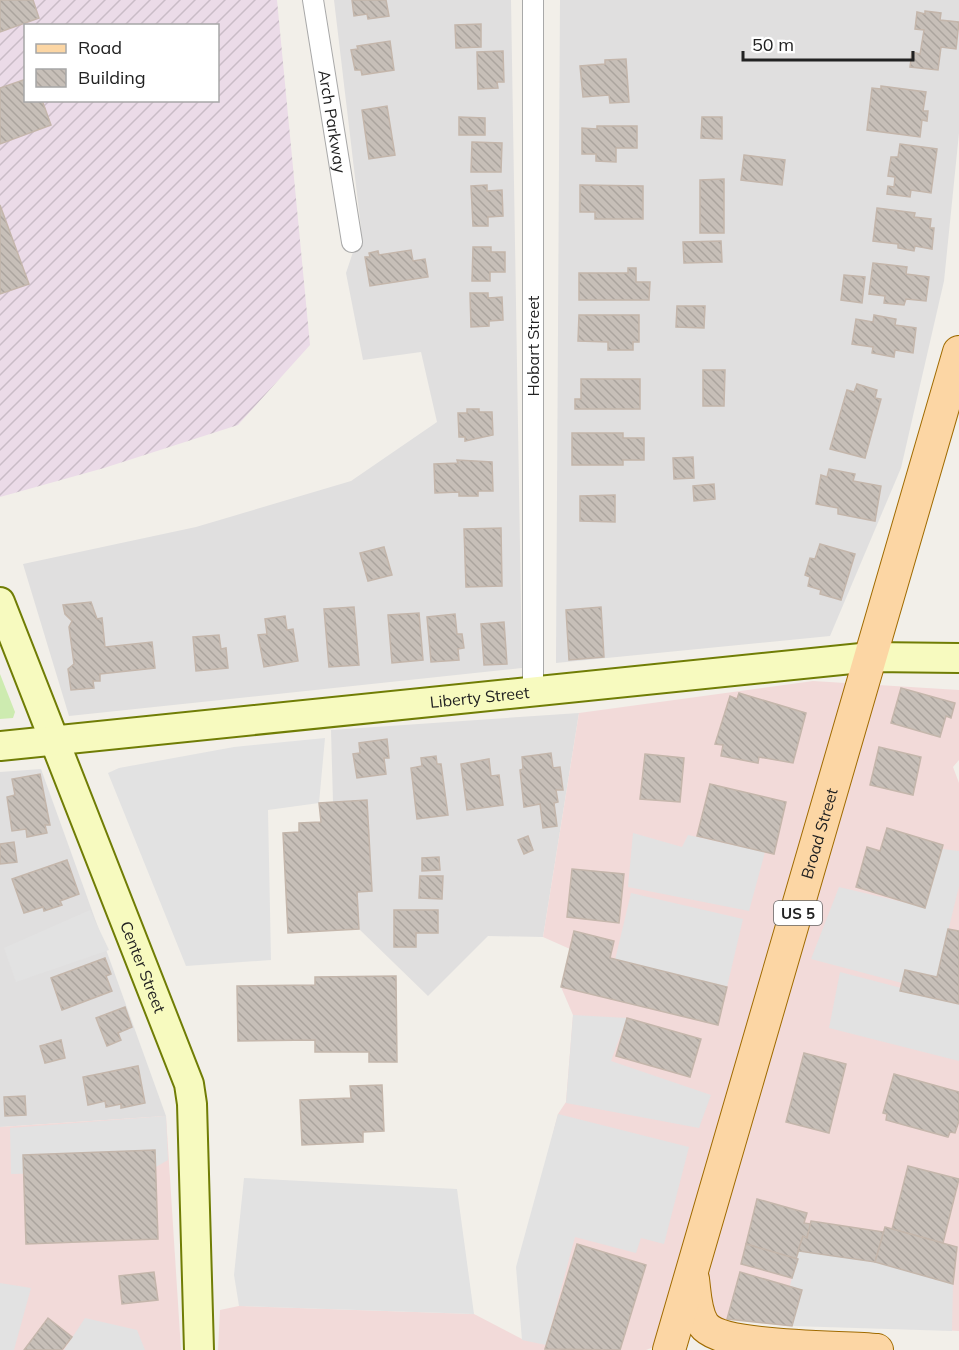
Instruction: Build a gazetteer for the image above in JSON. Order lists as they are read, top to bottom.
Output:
{
  "streets": {
    "main road": [
      "Liberty Street",
      "Broad Street",
      "US 5",
      "Center Street"
    ],
    "street": ["Arch Parkway", "Hobart Street"]
  },
  "crossings": [
    ["Hobart Street", "Liberty Street"],
    ["Liberty Street", "Broad Street"],
    ["Liberty Street", "Center Street"]
  ],
  "legend": ["Road", "Building"],
  "scale_bar": "50 m"
}
